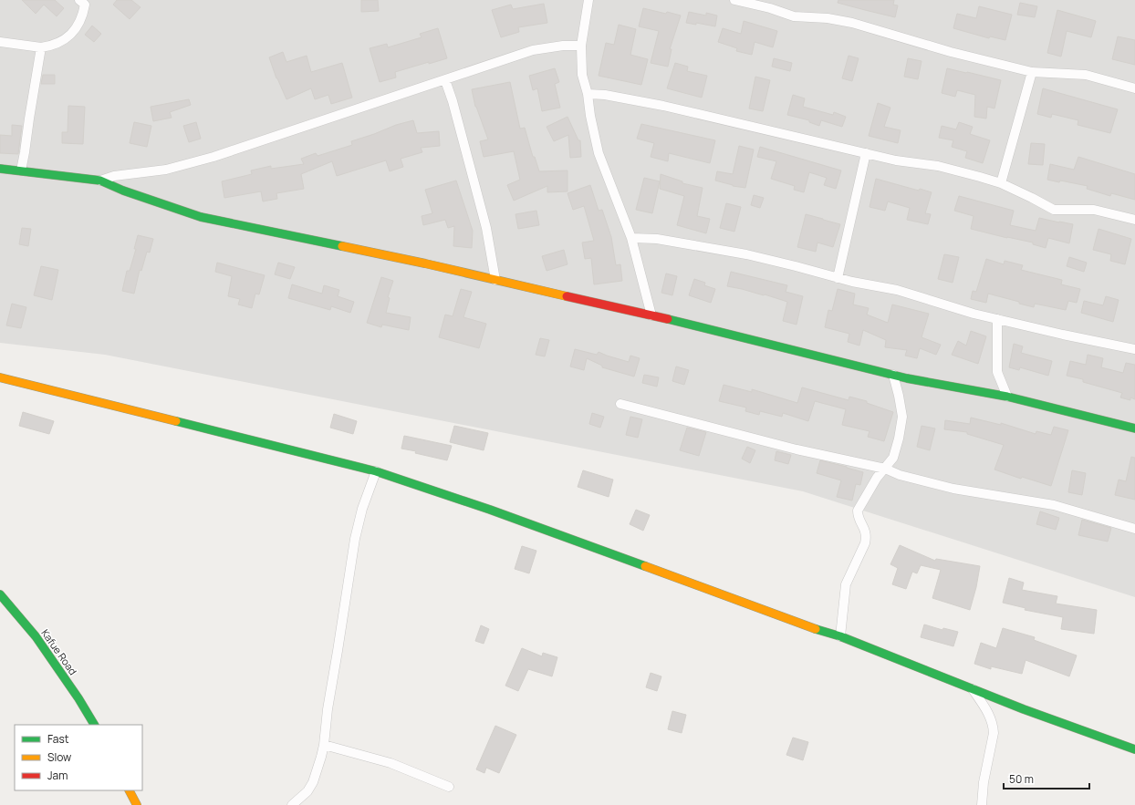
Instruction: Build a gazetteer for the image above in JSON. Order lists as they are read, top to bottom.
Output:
{
  "streets": {
    "main road": ["Kafue Road"]
  },
  "legend": ["Fast", "Slow", "Jam"],
  "scale_bar": "50 m"
}
